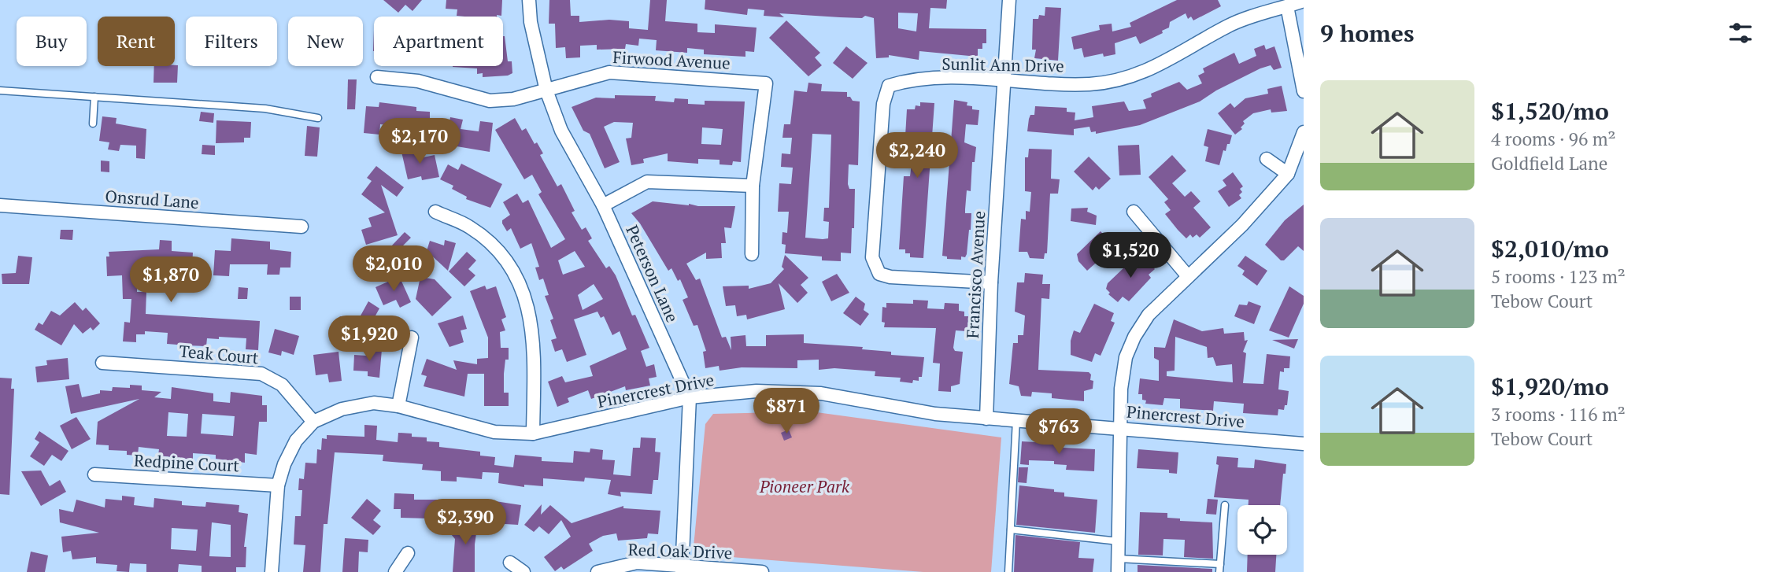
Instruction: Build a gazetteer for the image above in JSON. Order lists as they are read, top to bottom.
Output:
{
  "streets": {
    "street": [
      "Firwood Avenue",
      "Sunlit Ann Drive",
      "Onsrud Lane",
      "Peterson Lane",
      "Francisco Avenue",
      "Teak Court",
      "Pinercrest Drive",
      "Redpine Court",
      "Red Oak Drive"
    ]
  },
  "crossings": [
    ["Firwood Avenue", "Peterson Lane"],
    ["Sunlit Ann Drive", "Francisco Avenue"],
    ["Peterson Lane", "Pinercrest Drive"],
    ["Peterson Lane", "Red Oak Drive"],
    ["Francisco Avenue", "Pinercrest Drive"],
    ["Teak Court", "Pinercrest Drive"],
    ["Pinercrest Drive", "Redpine Court"]
  ],
  "parks": ["Pioneer Park"],
  "page": {
    "heading": "9 homes",
    "chip": [
      "Buy",
      "Rent",
      "Filters",
      "New",
      "Apartment"
    ],
    "list": [
      {
        "name": "$1,520/mo",
        "note": "4 rooms · 96 m² · Goldfield Lane"
      },
      {
        "name": "$2,010/mo",
        "note": "5 rooms · 123 m² · Tebow Court"
      },
      {
        "name": "$1,920/mo",
        "note": "3 rooms · 116 m² · Tebow Court"
      }
    ],
    "price": [
      "$2,170",
      "$2,240",
      "$1,520",
      "$2,010",
      "$1,870",
      "$1,920",
      "$871",
      "$763",
      "$2,390"
    ]
  }
}
